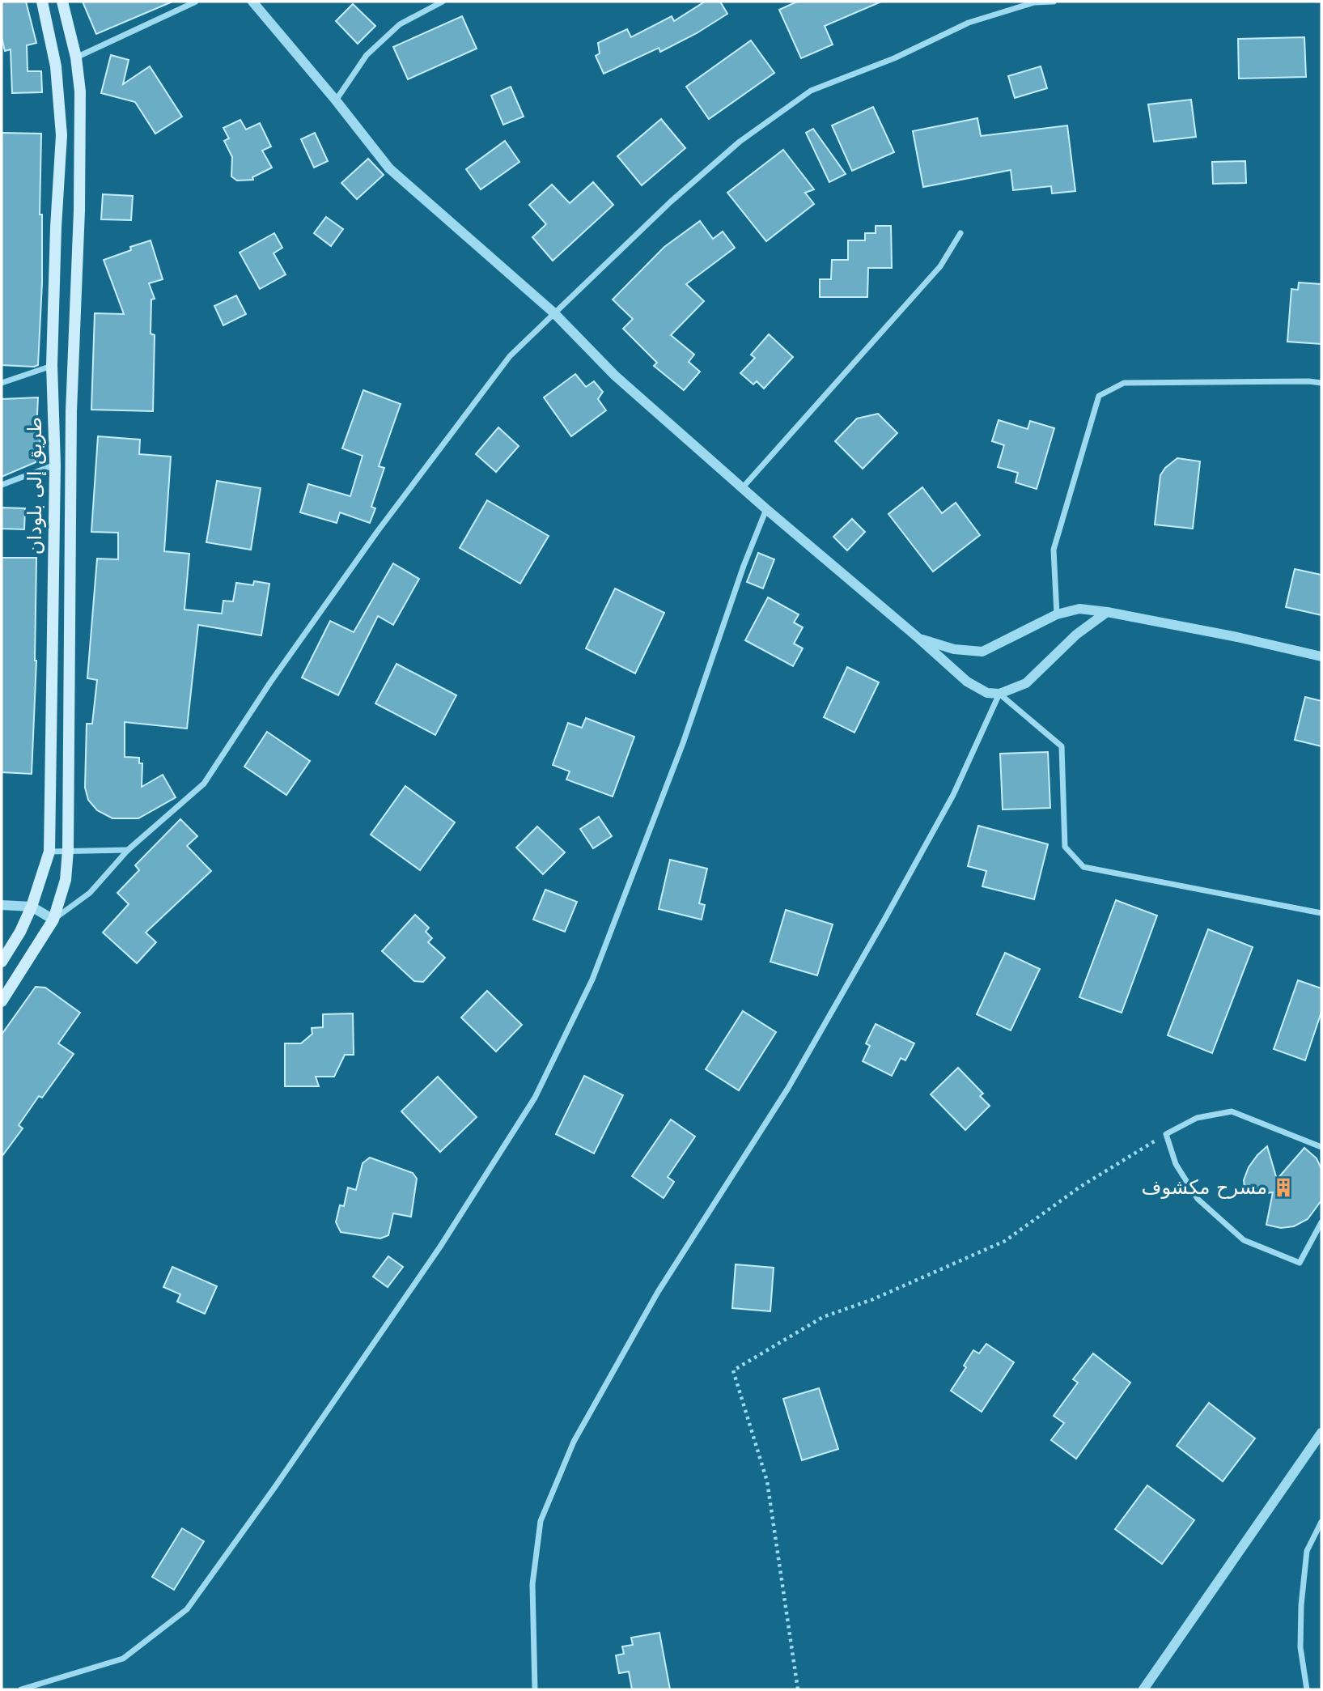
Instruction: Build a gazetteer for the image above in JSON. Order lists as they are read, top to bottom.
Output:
{
  "streets": {
    "main road": ["طريق إلى بلودان"]
  },
  "places": {
    "building": ["مسرح مكشوف"]
  }
}
